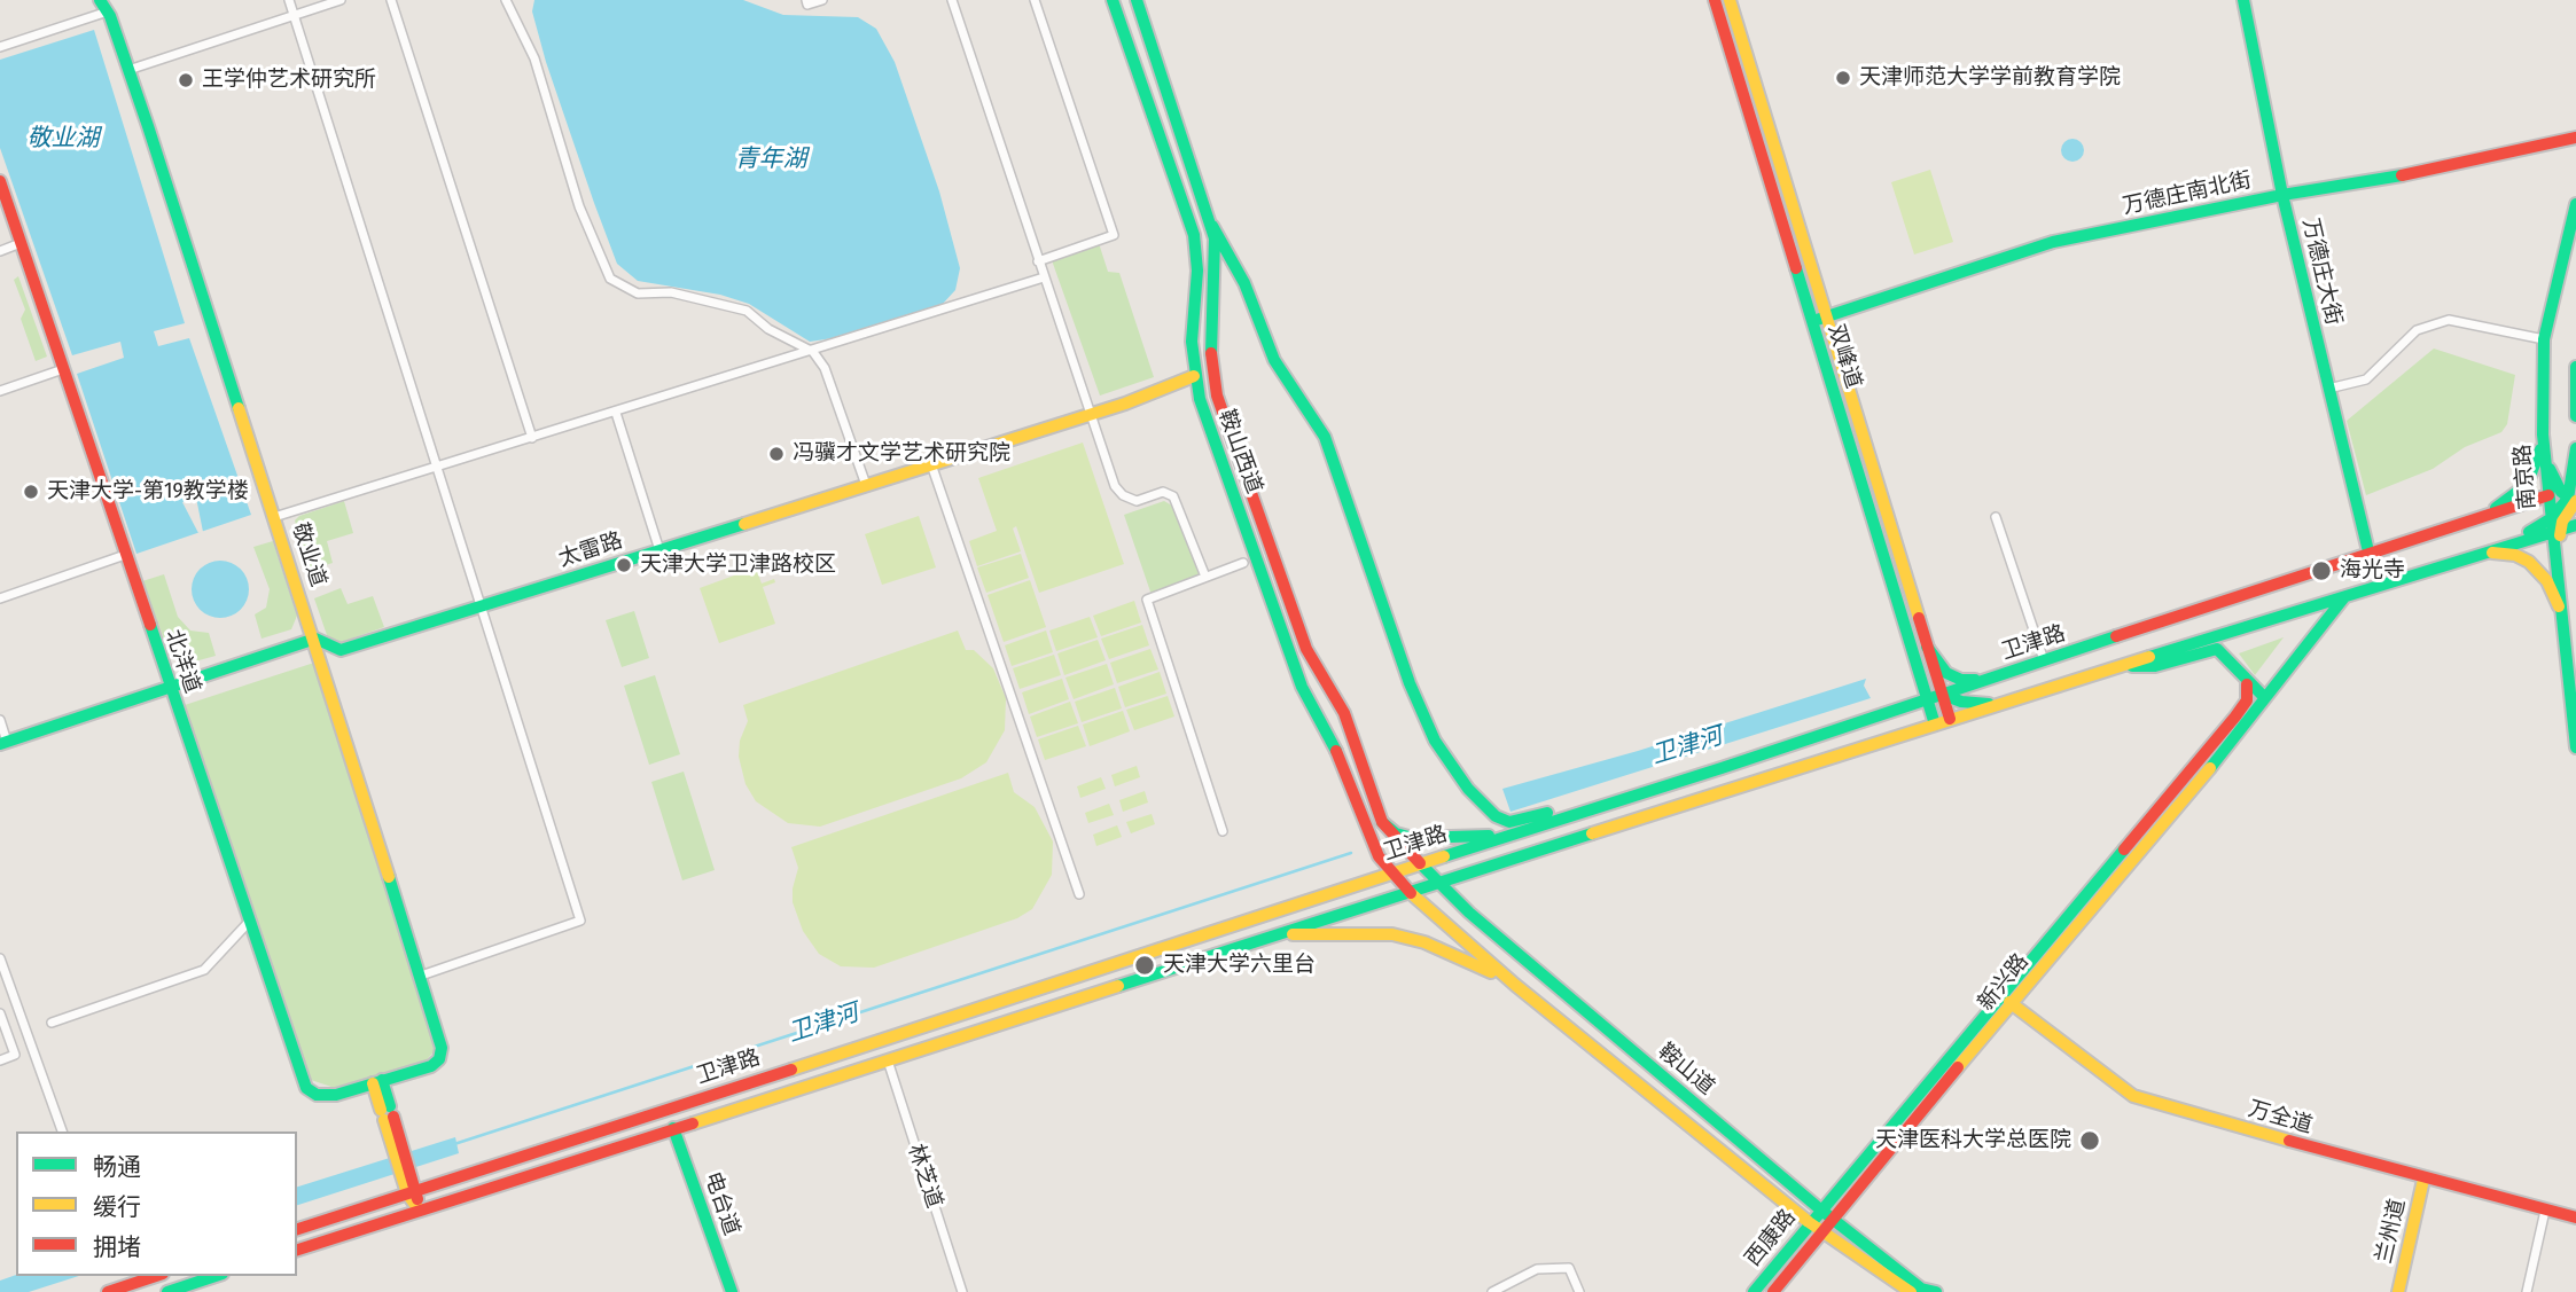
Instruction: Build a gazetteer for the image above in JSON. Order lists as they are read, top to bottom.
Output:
{
  "streets": {
    "main road": [
      "万德庄南北街",
      "万德庄大街",
      "双峰道",
      "鞍山西道",
      "南京路",
      "太雷路",
      "敬业道",
      "卫津路",
      "北洋道",
      "新兴路",
      "鞍山道",
      "万全道",
      "电台道",
      "兰州道",
      "西康路"
    ],
    "street": ["林芝道"]
  },
  "crossings": [
    ["万德庄南北街", "万德庄大街"],
    ["万德庄南北街", "双峰道"],
    ["万德庄大街", "卫津路"],
    ["双峰道", "卫津路"],
    ["鞍山西道", "太雷路"],
    ["鞍山西道", "卫津路"],
    ["鞍山西道", "鞍山道"],
    ["南京路", "卫津路"],
    ["太雷路", "敬业道"],
    ["太雷路", "北洋道"],
    ["敬业道", "北洋道"],
    ["卫津路", "鞍山道"],
    ["卫津路", "林芝道"],
    ["卫津路", "电台道"],
    ["新兴路", "鞍山道"],
    ["新兴路", "万全道"],
    ["鞍山道", "西康路"],
    ["万全道", "兰州道"],
    ["万全道", "西康路"]
  ],
  "water": ["敬业湖", "青年湖", "卫津河"],
  "places": [
    "天津师范大学学前教育学院",
    "王学仲艺术研究所",
    "冯骥才文学艺术研究院",
    "天津大学-第19教学楼",
    "天津大学卫津路校区",
    "海光寺",
    "天津大学六里台",
    "天津医科大学总医院"
  ],
  "legend": ["畅通", "缓行", "拥堵"]
}
